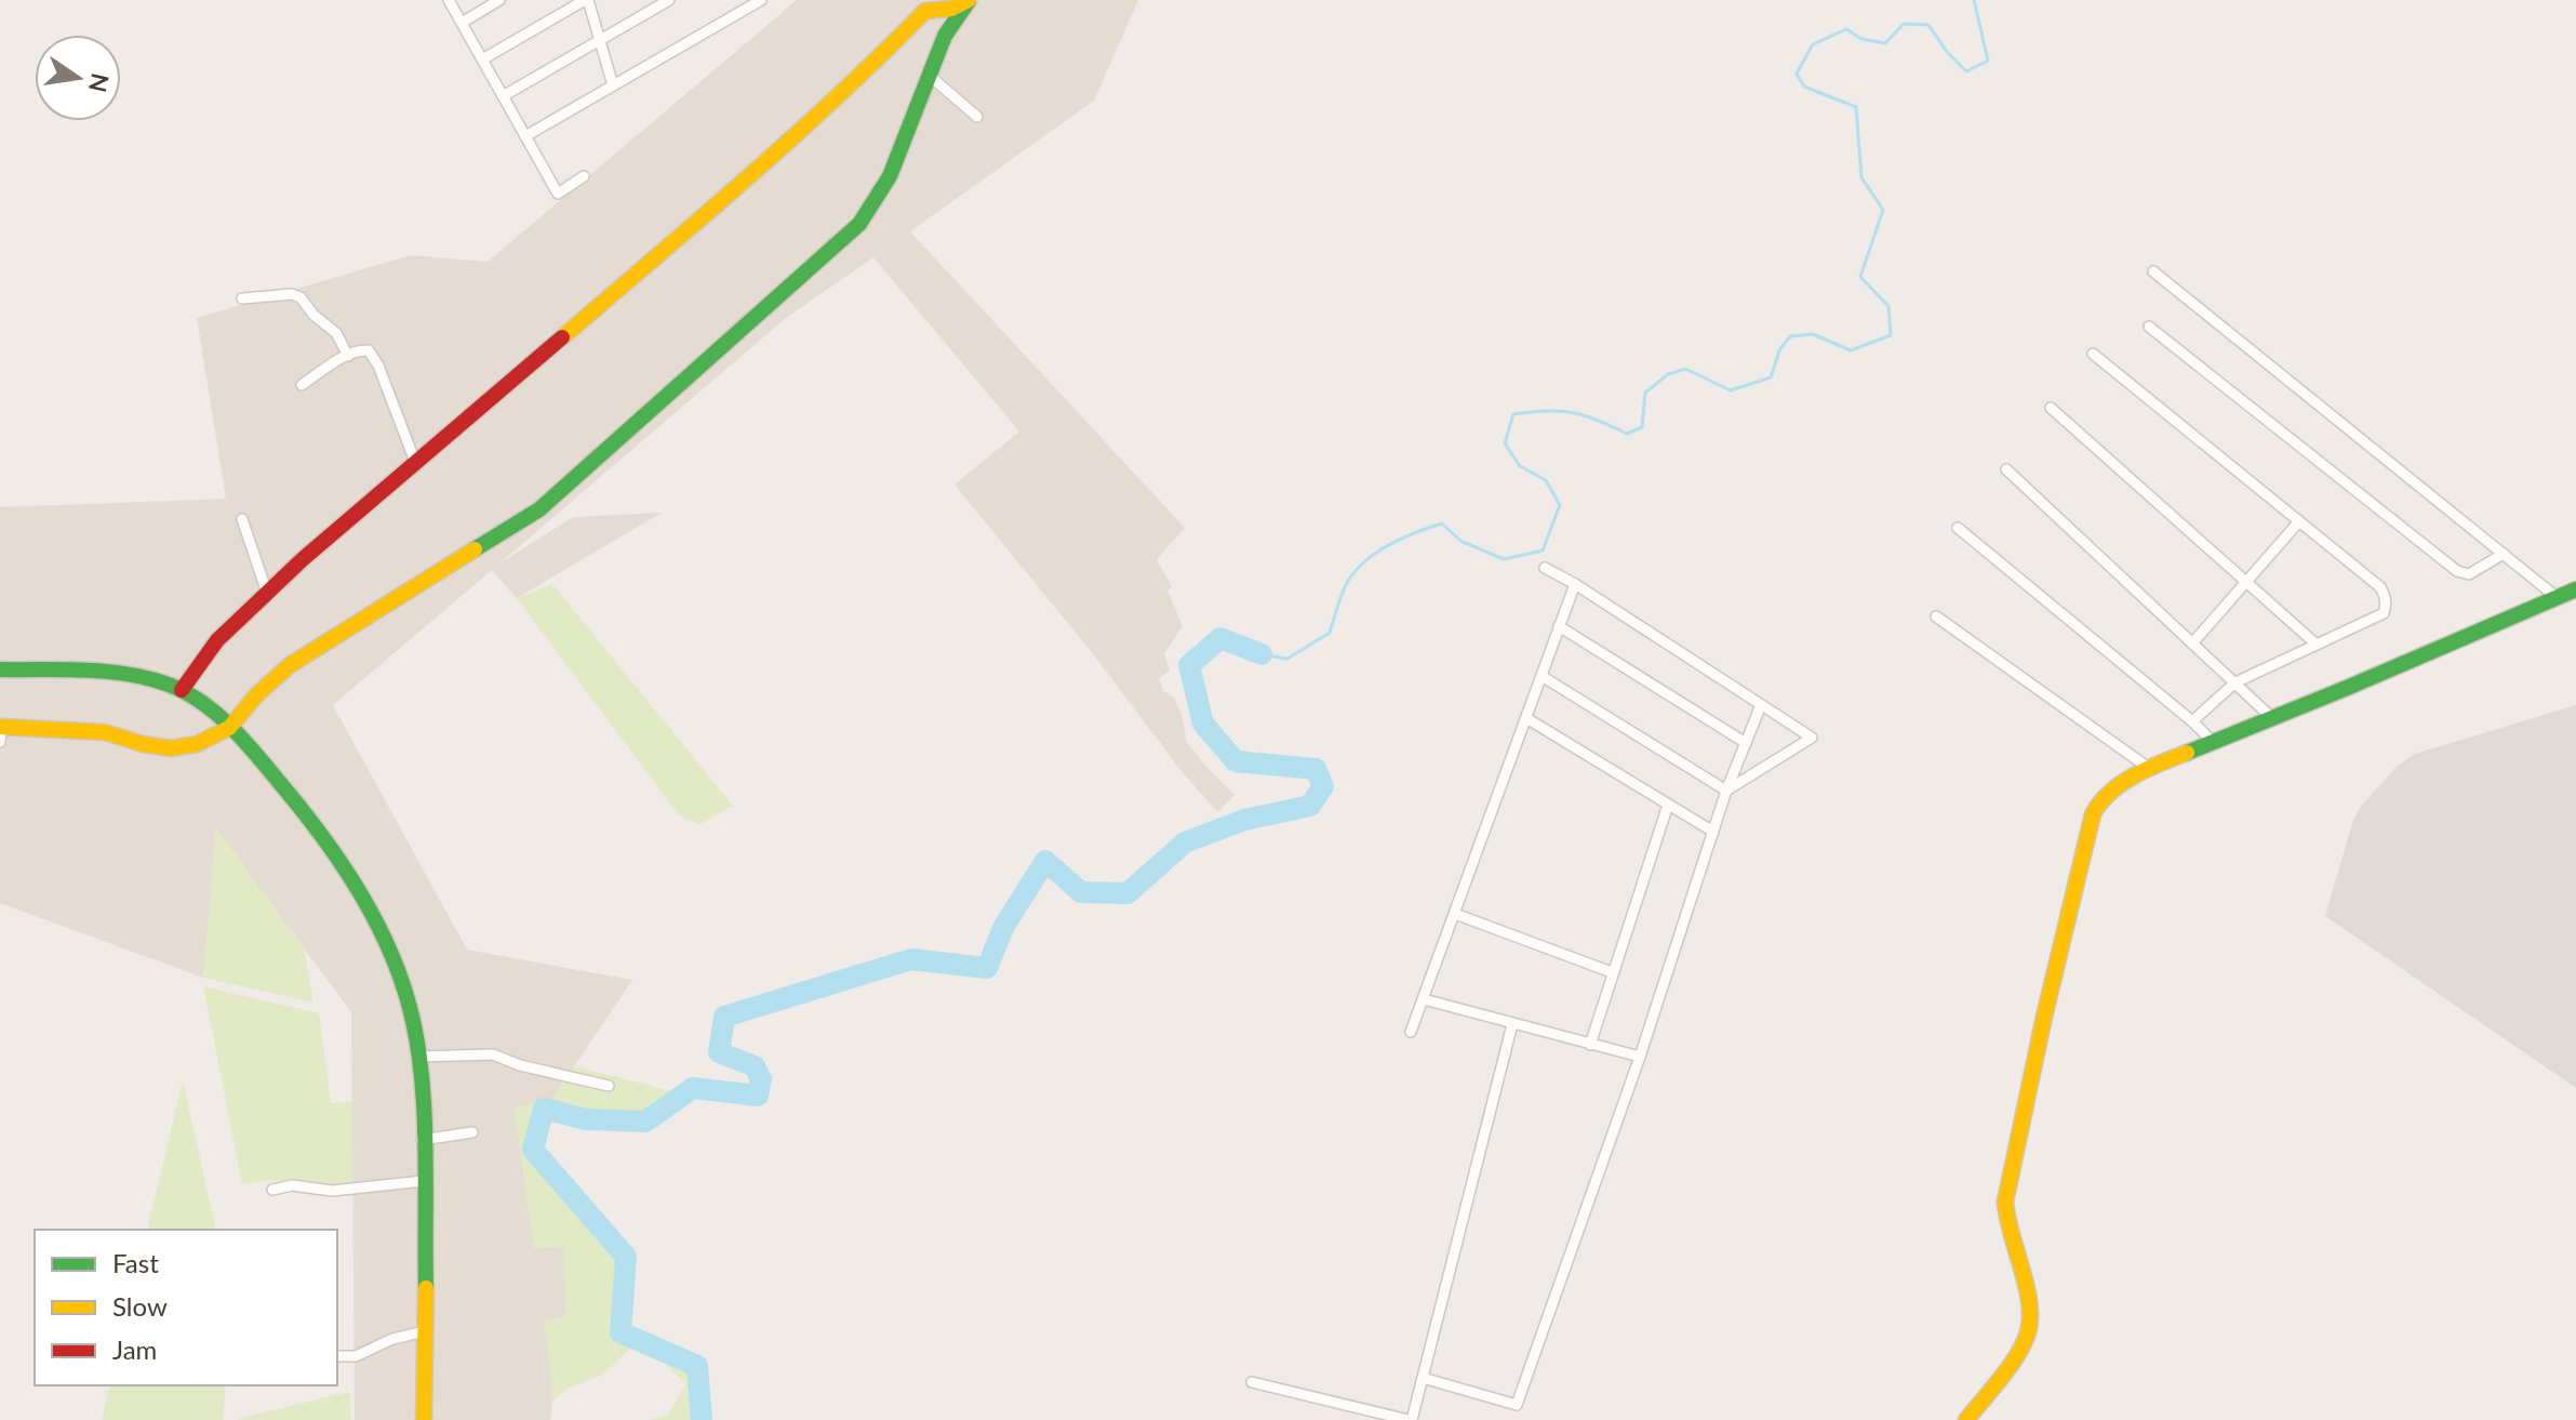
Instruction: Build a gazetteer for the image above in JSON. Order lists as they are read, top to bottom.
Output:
{
  "legend": ["Fast", "Slow", "Jam"],
  "north": "right"
}
